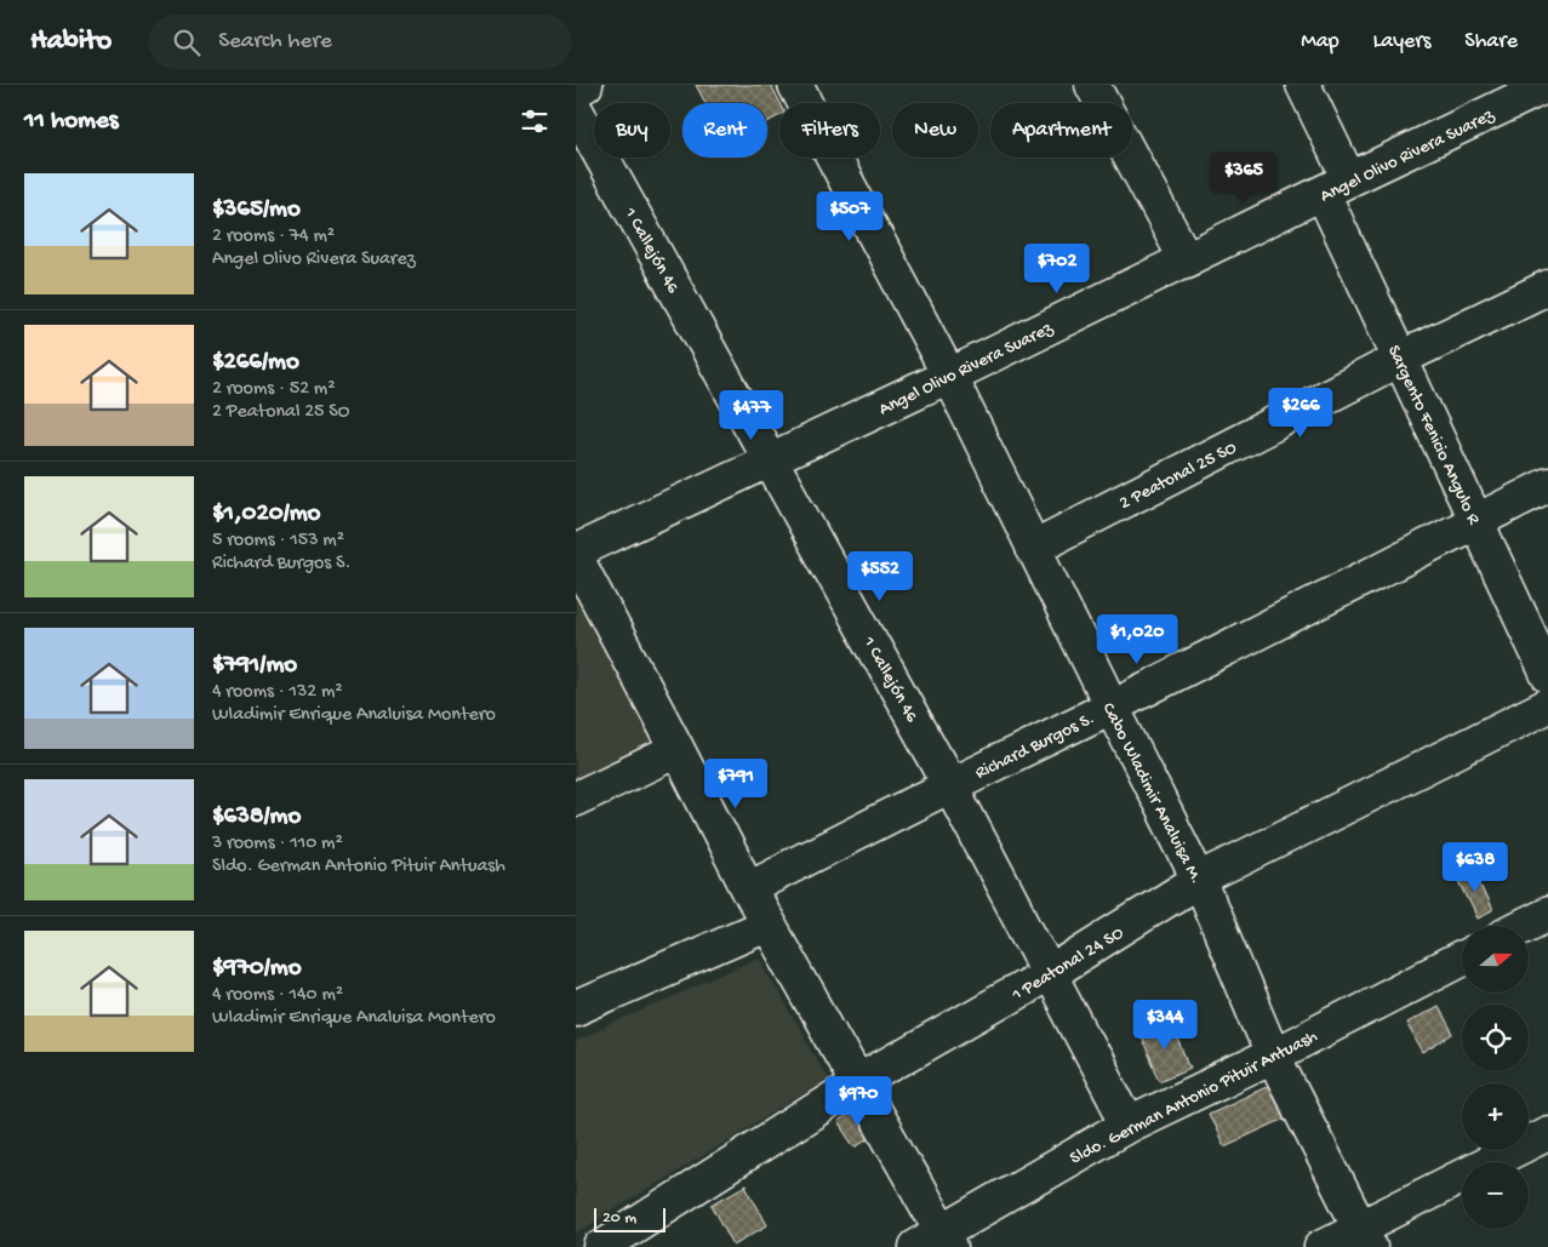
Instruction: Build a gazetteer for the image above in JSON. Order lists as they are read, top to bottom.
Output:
{
  "streets": {
    "street": [
      "Angel Olivo Rivera Suarez",
      "1 Callejón 46",
      "Sargento Fenicio Angulo R",
      "2 Peatonal 25 SO",
      "Richard Burgos S.",
      "Cabo Wladimir Analuisa M.",
      "1 Peatonal 24 SO",
      "Sldo. German Antonio Pituir Antuash"
    ]
  },
  "crossings": [
    ["Angel Olivo Rivera Suarez", "1 Callejón 46"],
    ["Angel Olivo Rivera Suarez", "Sargento Fenicio Angulo R"],
    ["Angel Olivo Rivera Suarez", "Cabo Wladimir Analuisa M."],
    ["1 Callejón 46", "Richard Burgos S."],
    ["1 Callejón 46", "1 Peatonal 24 SO"],
    ["1 Callejón 46", "Sldo. German Antonio Pituir Antuash"],
    ["Sargento Fenicio Angulo R", "2 Peatonal 25 SO"],
    ["Sargento Fenicio Angulo R", "Richard Burgos S."],
    ["2 Peatonal 25 SO", "Cabo Wladimir Analuisa M."],
    ["Richard Burgos S.", "Cabo Wladimir Analuisa M."],
    ["Cabo Wladimir Analuisa M.", "1 Peatonal 24 SO"],
    ["Cabo Wladimir Analuisa M.", "Sldo. German Antonio Pituir Antuash"]
  ],
  "scale_bar": "20 m",
  "north": "right",
  "page": {
    "header": "Habito",
    "search": "Search here",
    "nav": ["Map", "Layers", "Share"],
    "heading": "11 homes",
    "chip": [
      "Buy",
      "Rent",
      "Filters",
      "New",
      "Apartment"
    ],
    "price": [
      "$365",
      "$507",
      "$702",
      "$266",
      "$477",
      "$552",
      "$1,020",
      "$791",
      "$638",
      "$344",
      "$970"
    ],
    "list": [
      {
        "name": "$365/mo",
        "note": "2 rooms · 74 m² · Angel Olivo Rivera Suarez"
      },
      {
        "name": "$266/mo",
        "note": "2 rooms · 52 m² · 2 Peatonal 25 SO"
      },
      {
        "name": "$1,020/mo",
        "note": "5 rooms · 153 m² · Richard Burgos S."
      },
      {
        "name": "$791/mo",
        "note": "4 rooms · 132 m² · Wladimir Enrique Analuisa Montero"
      },
      {
        "name": "$638/mo",
        "note": "3 rooms · 110 m² · Sldo. German Antonio Pituir Antuash"
      },
      {
        "name": "$970/mo",
        "note": "4 rooms · 140 m² · Wladimir Enrique Analuisa Montero"
      }
    ],
    "map_buttons": ["+", "−"],
    "scale": "20 m"
  }
}
